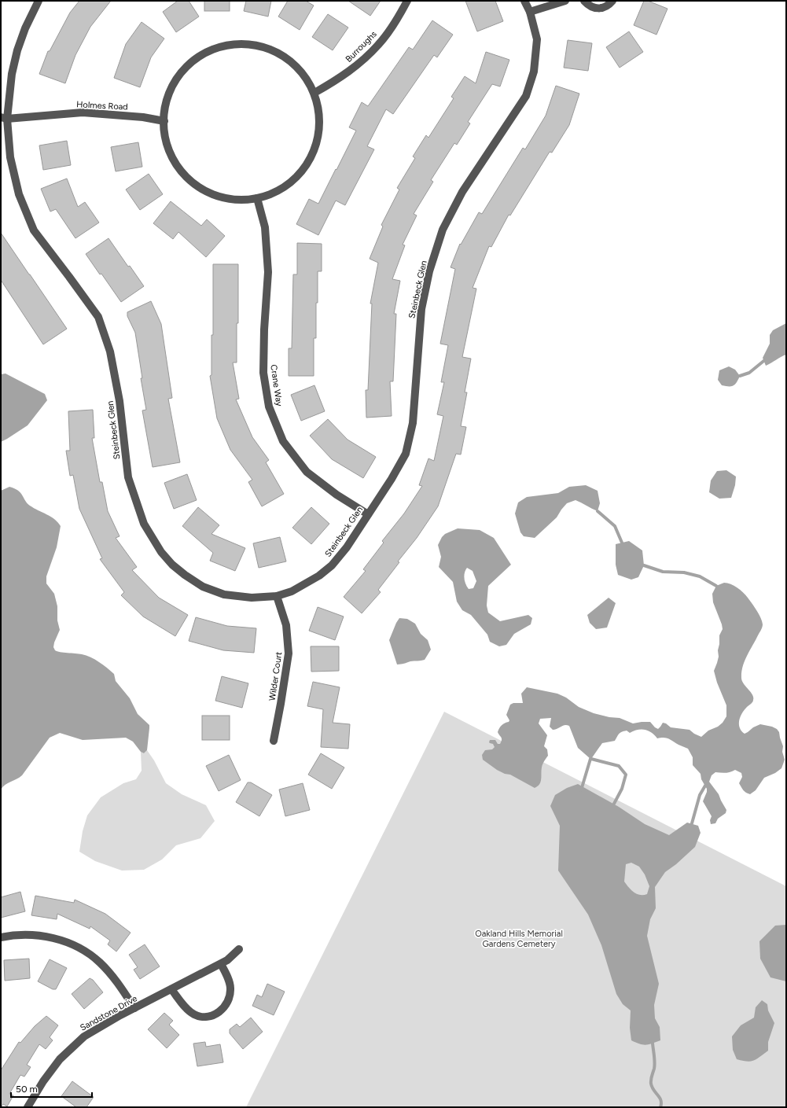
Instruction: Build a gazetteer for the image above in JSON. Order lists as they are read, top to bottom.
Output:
{
  "streets": {
    "street": [
      "Burroughs",
      "Holmes Road",
      "Steinbeck Glen",
      "Crane Way",
      "Wilder Court",
      "Sandstone Drive"
    ]
  },
  "crossings": [
    ["Holmes Road", "Steinbeck Glen"],
    ["Steinbeck Glen", "Crane Way"],
    ["Steinbeck Glen", "Wilder Court"]
  ],
  "parks": ["Oakland Hills Memorial Gardens Cemetery"],
  "scale_bar": "50 m"
}
